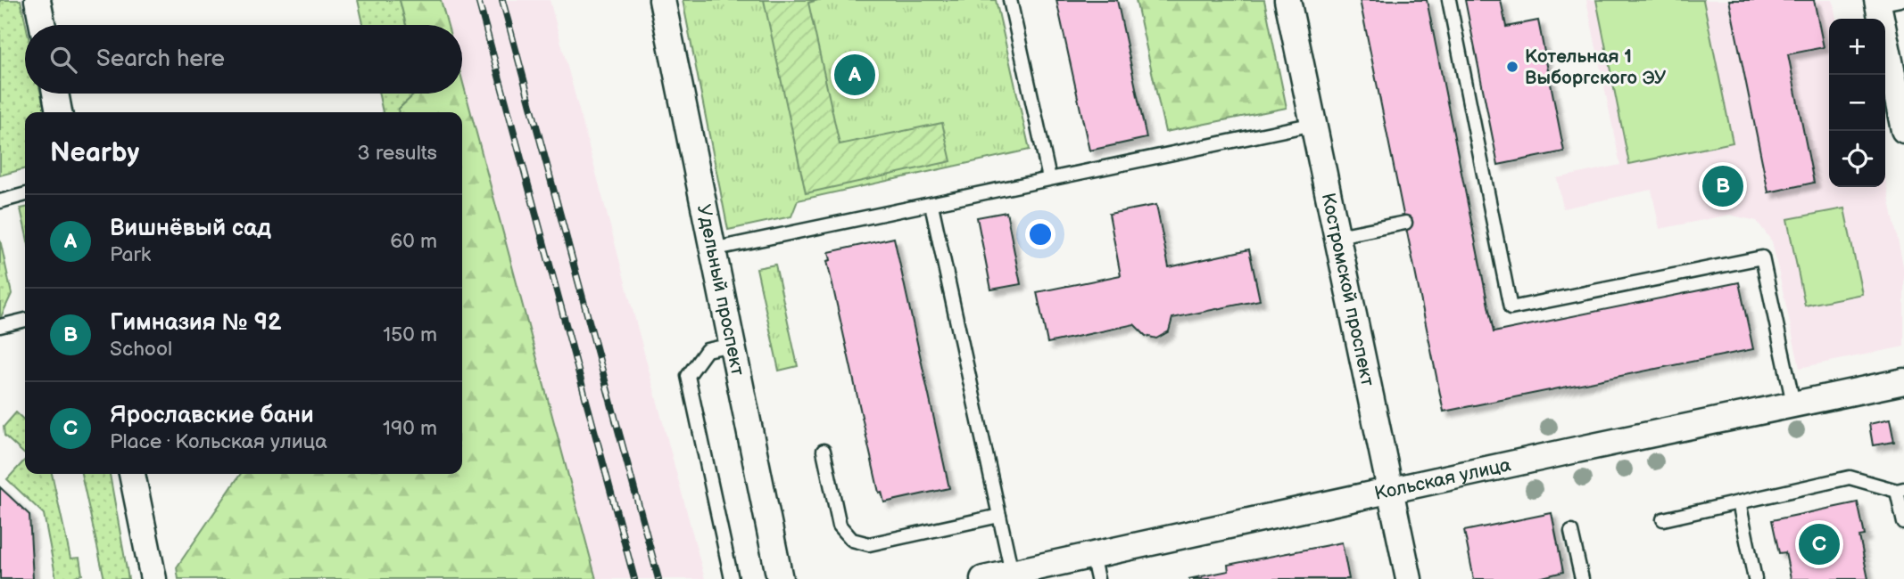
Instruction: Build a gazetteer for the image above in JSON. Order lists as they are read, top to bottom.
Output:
{
  "streets": {
    "street": ["Удельный проспект", "Костромской проспект", "Кольская улица"]
  },
  "crossings": [
    ["Костромской проспект", "Кольская улица"]
  ],
  "places": ["Котельная 1 Выборгского ЭУ"],
  "page": {
    "map_buttons": ["+", "−"],
    "search": "Search here",
    "pins": ["A", "B", "C"],
    "heading": ["Nearby", "3 results"],
    "list": [
      {
        "mark": "A",
        "name": "Вишнёвый сад",
        "note": "Park",
        "value": "60 m"
      },
      {
        "mark": "B",
        "name": "Гимназия № 92",
        "note": "School",
        "value": "150 m"
      },
      {
        "mark": "C",
        "name": "Ярославские бани",
        "note": "Place · Кольская улица",
        "value": "190 m"
      }
    ]
  }
}
